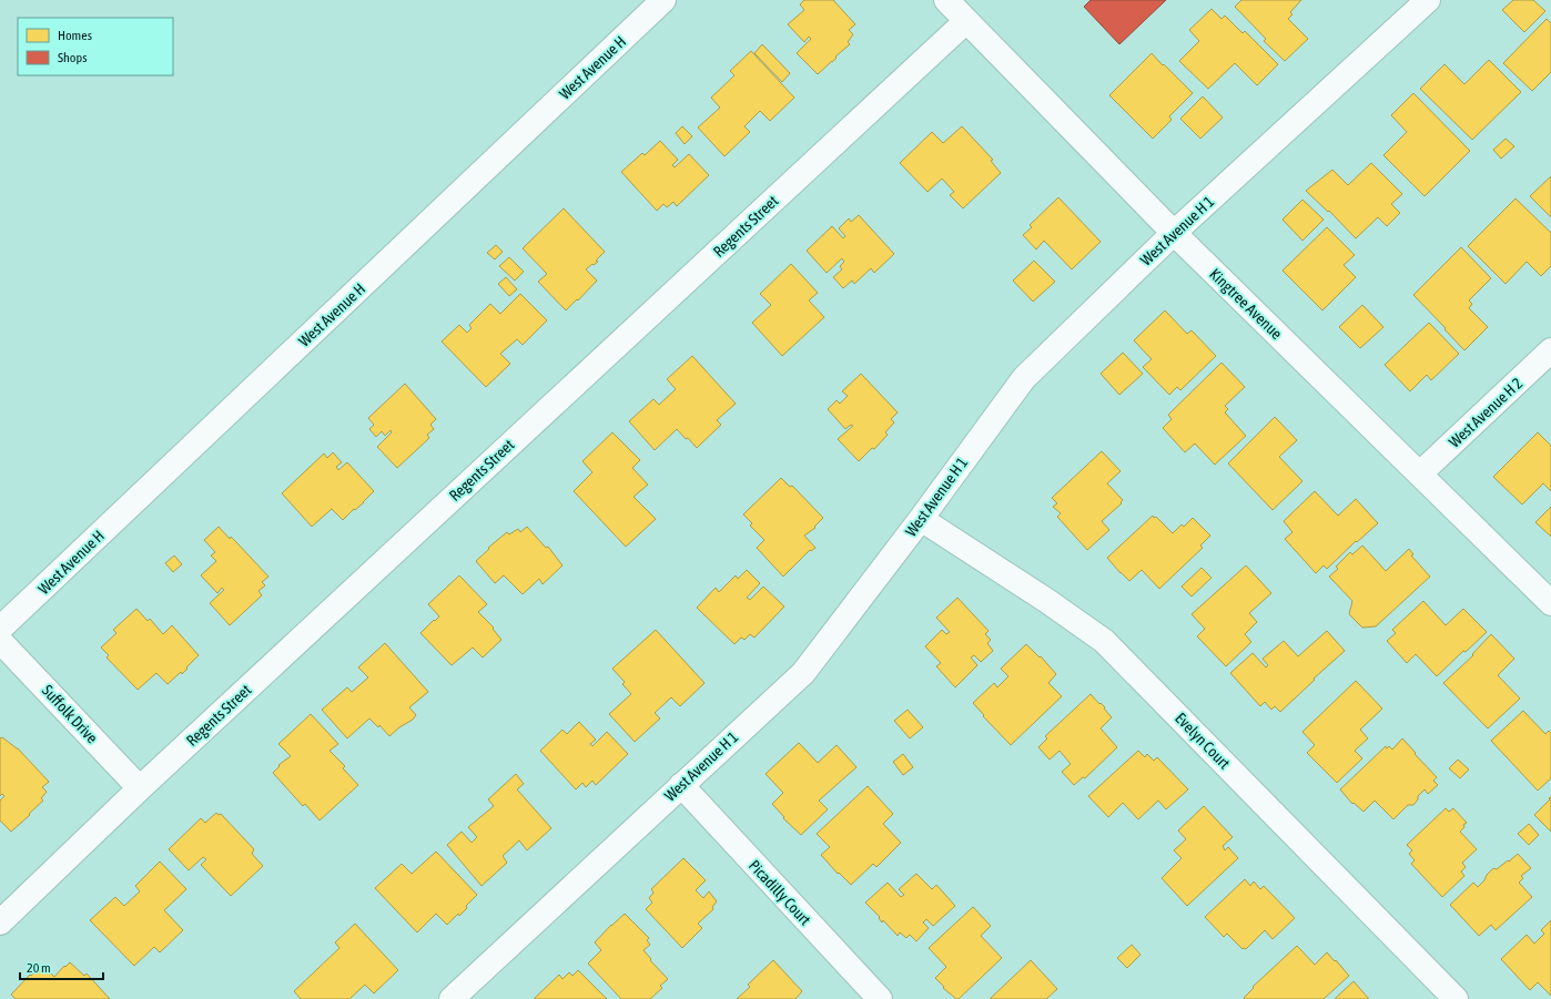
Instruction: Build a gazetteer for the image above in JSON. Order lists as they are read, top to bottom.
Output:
{
  "streets": {
    "street": [
      "West Avenue H",
      "Regents Street",
      "West Avenue H 1",
      "Kingtree Avenue",
      "West Avenue H 2",
      "Suffolk Drive",
      "Evelyn Court",
      "Picadilly Court"
    ]
  },
  "crossings": [
    ["Regents Street", "Kingtree Avenue"],
    ["Regents Street", "Suffolk Drive"],
    ["West Avenue H 1", "Kingtree Avenue"],
    ["West Avenue H 1", "Evelyn Court"],
    ["West Avenue H 1", "Picadilly Court"],
    ["Kingtree Avenue", "West Avenue H 2"]
  ],
  "legend": ["Homes", "Shops"],
  "scale_bar": "20 m"
}
